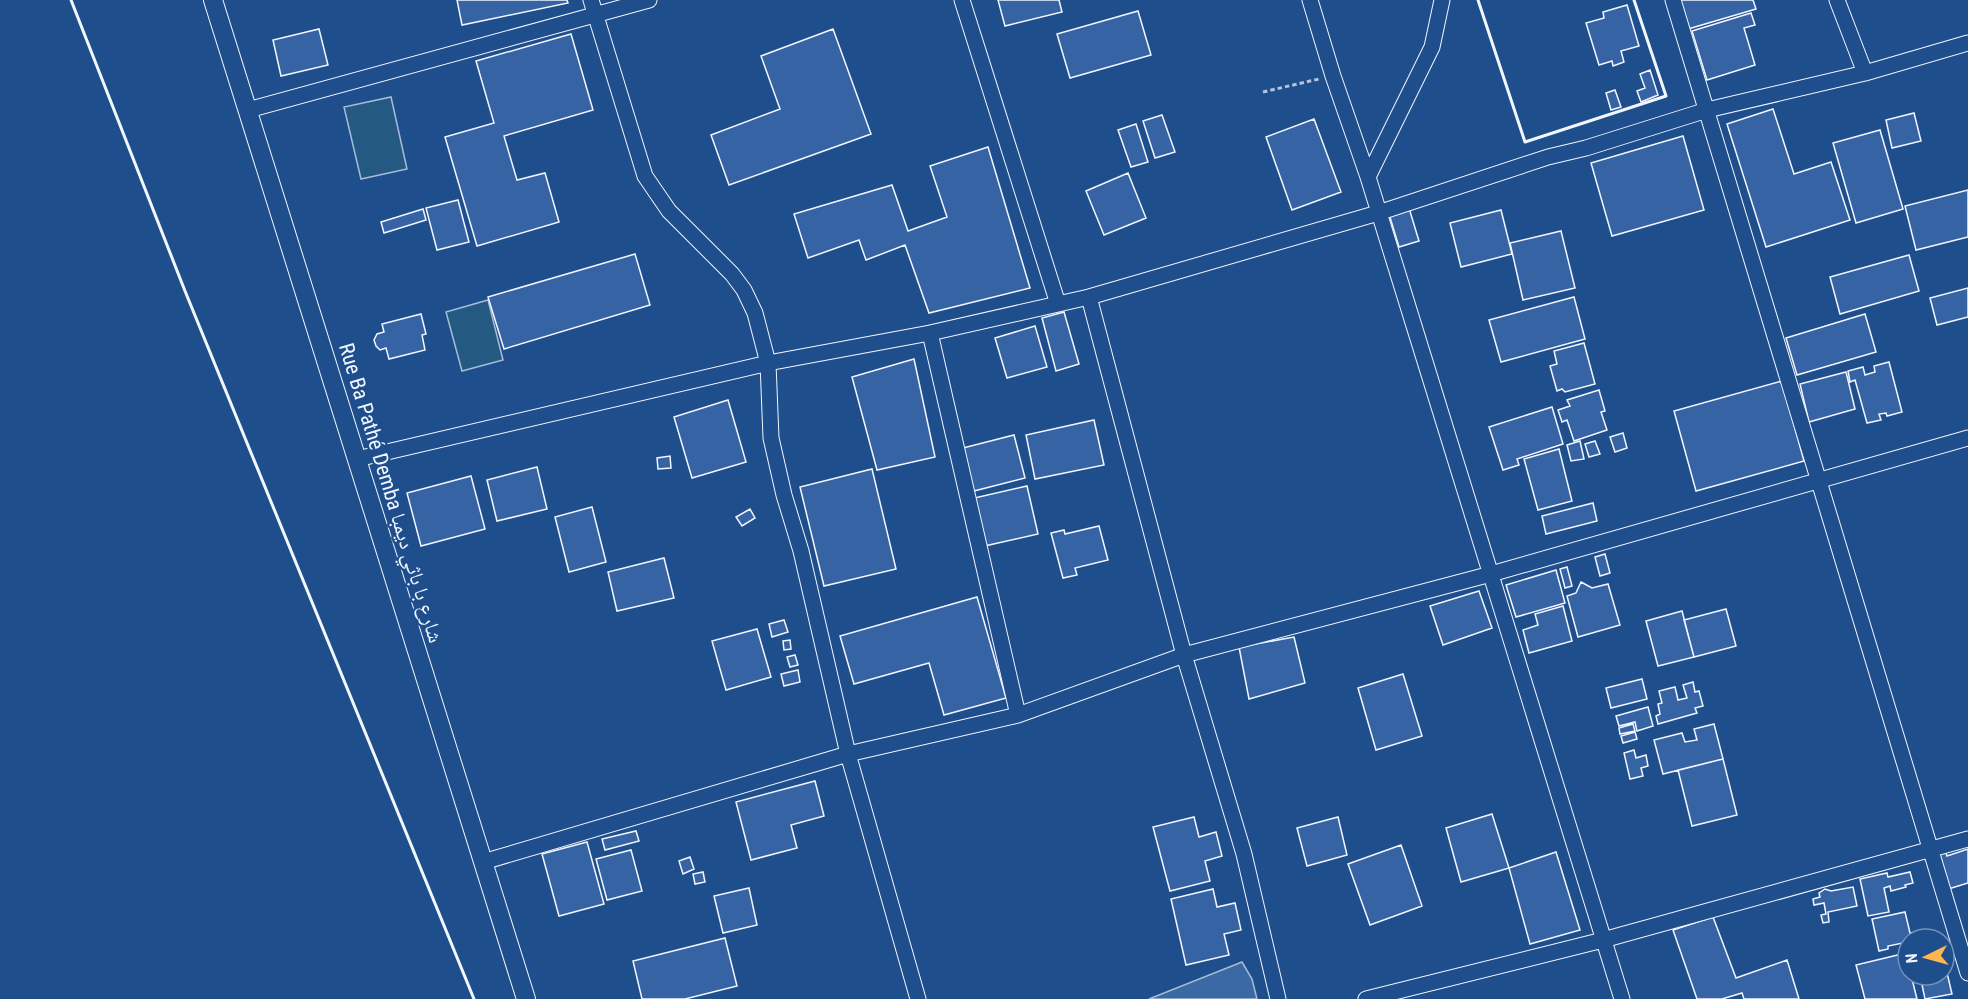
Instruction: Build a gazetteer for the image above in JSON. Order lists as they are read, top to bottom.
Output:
{
  "streets": {
    "street": ["Rue Ba Pathé Demba شارع با باثي ديمبا"]
  },
  "north": "left"
}
